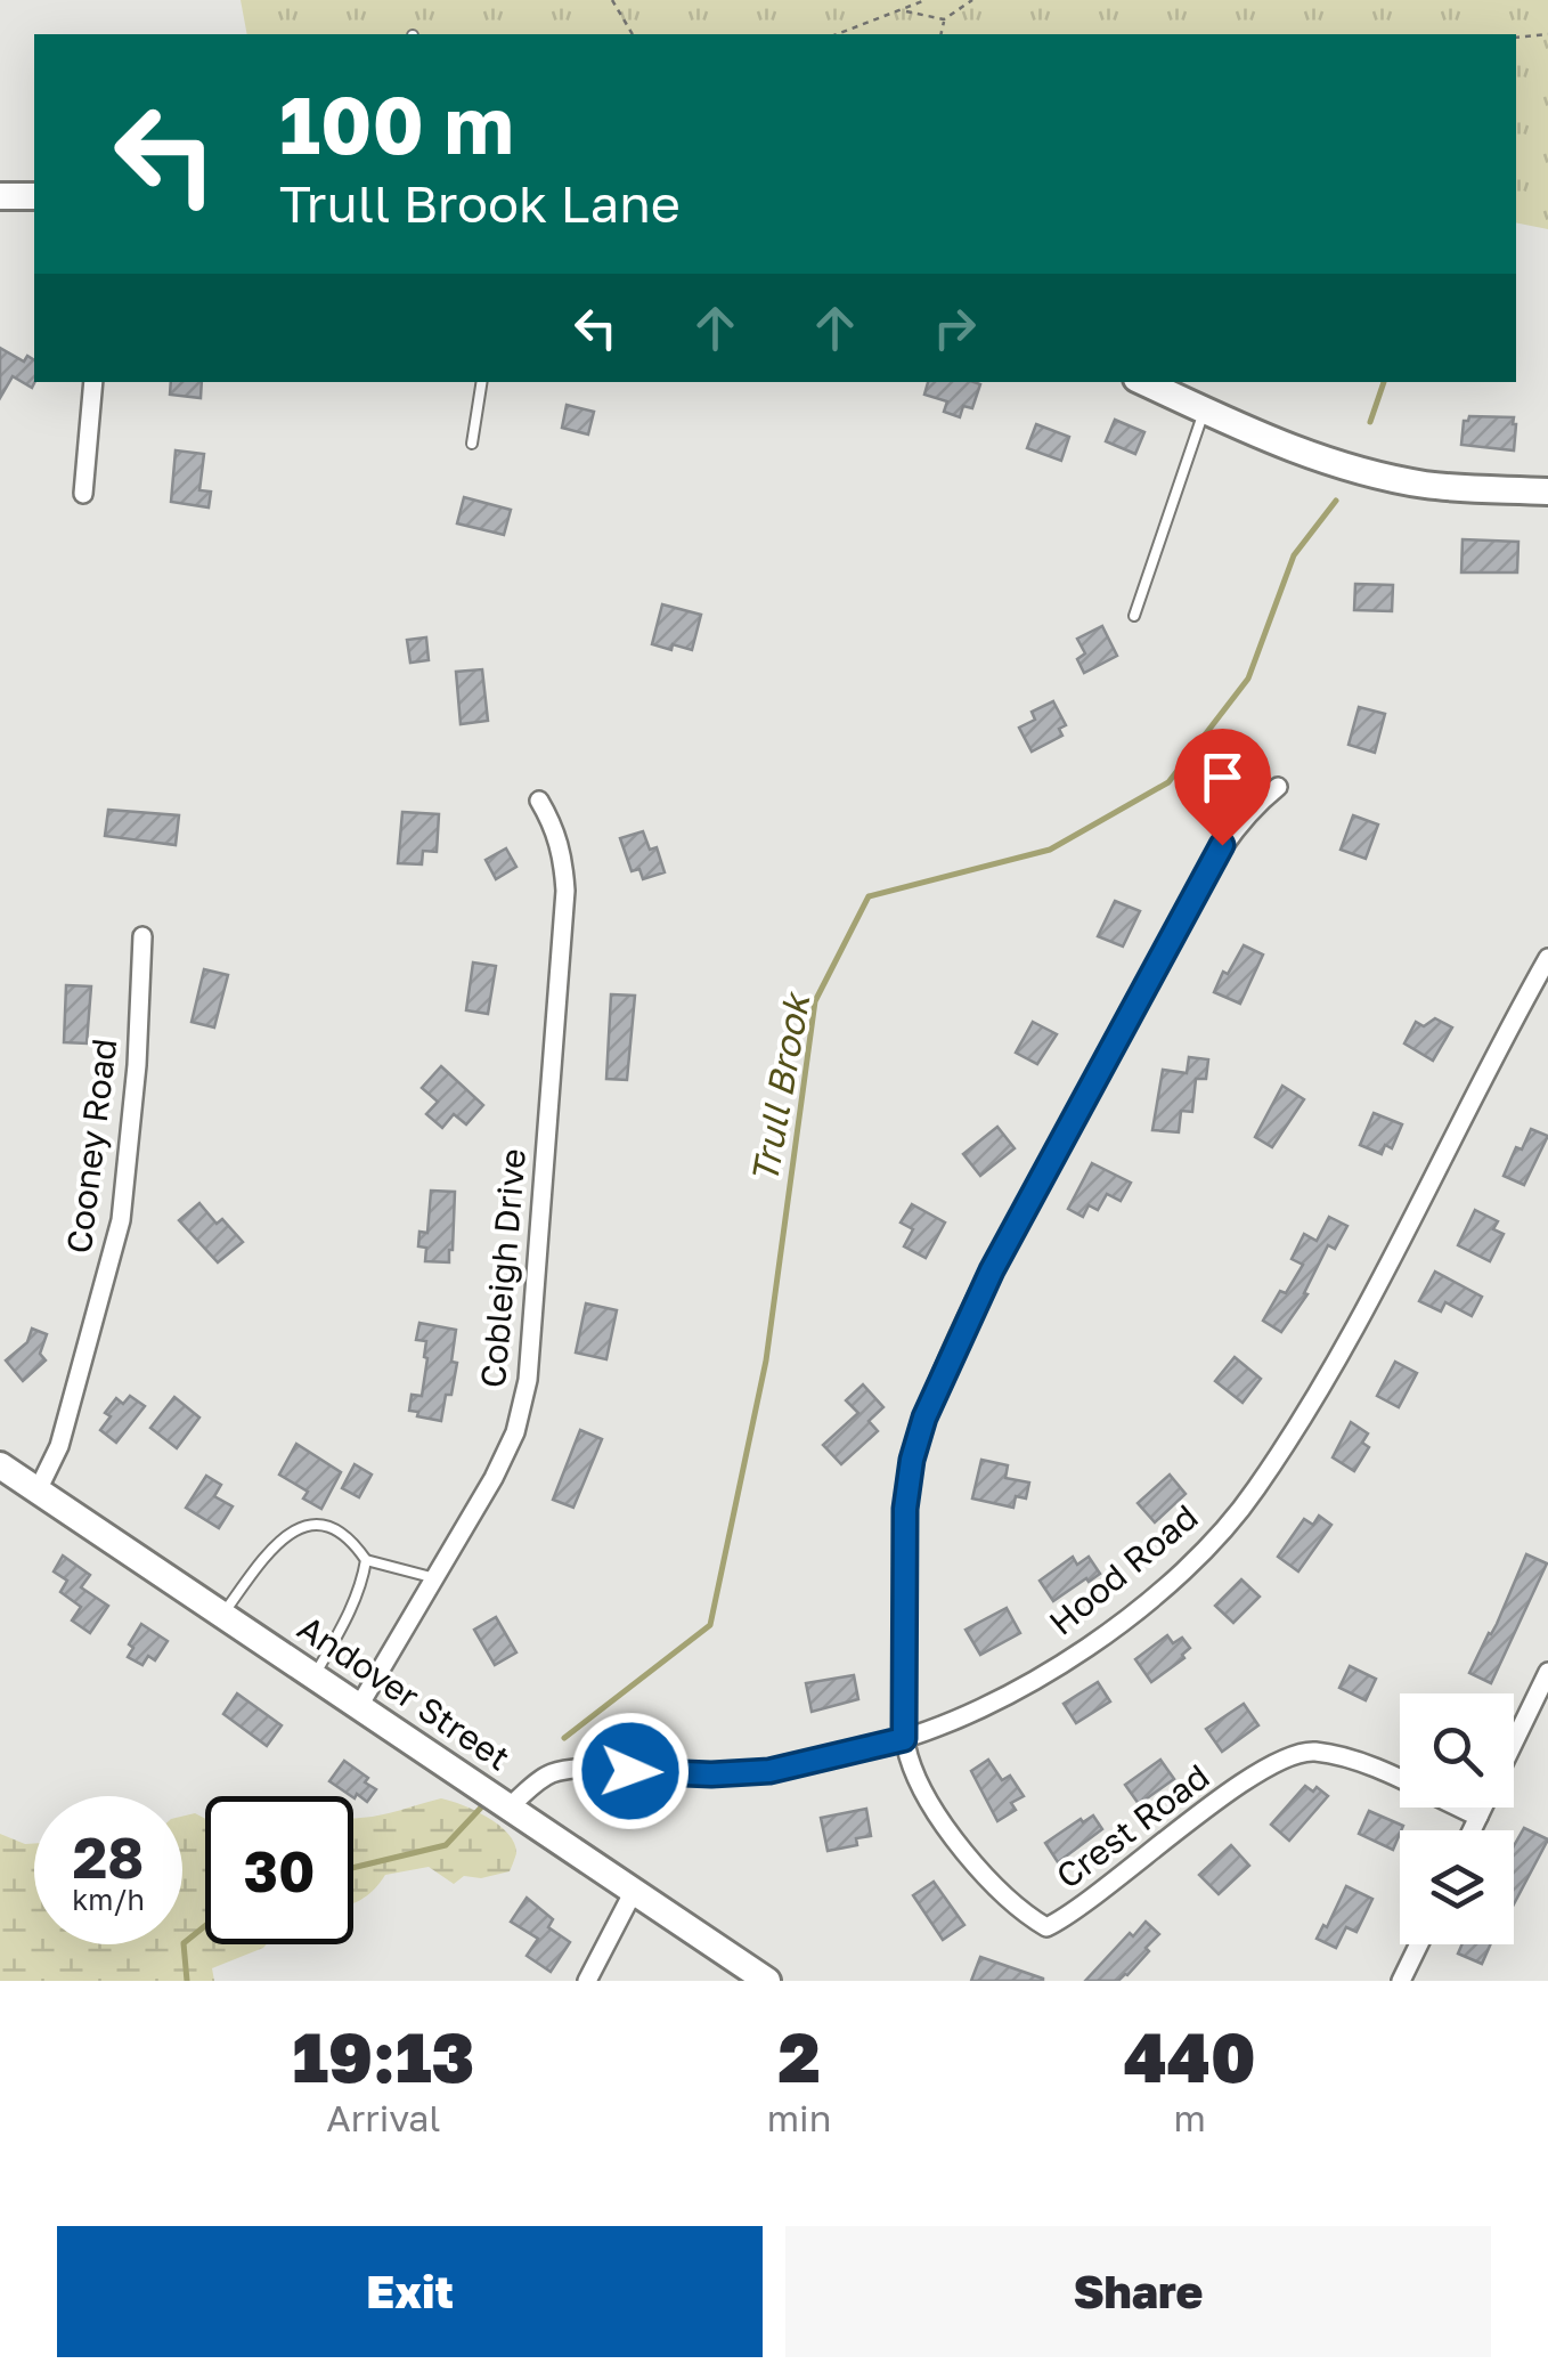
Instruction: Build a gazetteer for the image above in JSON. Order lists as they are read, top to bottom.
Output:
{
  "streets": {
    "main road": ["Andover Street"],
    "street": [
      "Cooney Road",
      "Cobleigh Drive",
      "Hood Road",
      "Crest Road"
    ]
  },
  "crossings": [
    ["Cooney Road", "Andover Street"],
    ["Cobleigh Drive", "Andover Street"],
    ["Hood Road", "Andover Street"],
    ["Hood Road", "Crest Road"]
  ],
  "water": ["Trull Brook"],
  "page": {
    "turn": ["100 m", "Trull Brook Lane"],
    "speed": "28 km/h",
    "limit": "30",
    "eta": [
      "19:13",
      "Arrival",
      "2",
      "min",
      "440",
      "m"
    ],
    "buttons": ["Exit", "Share"]
  }
}
